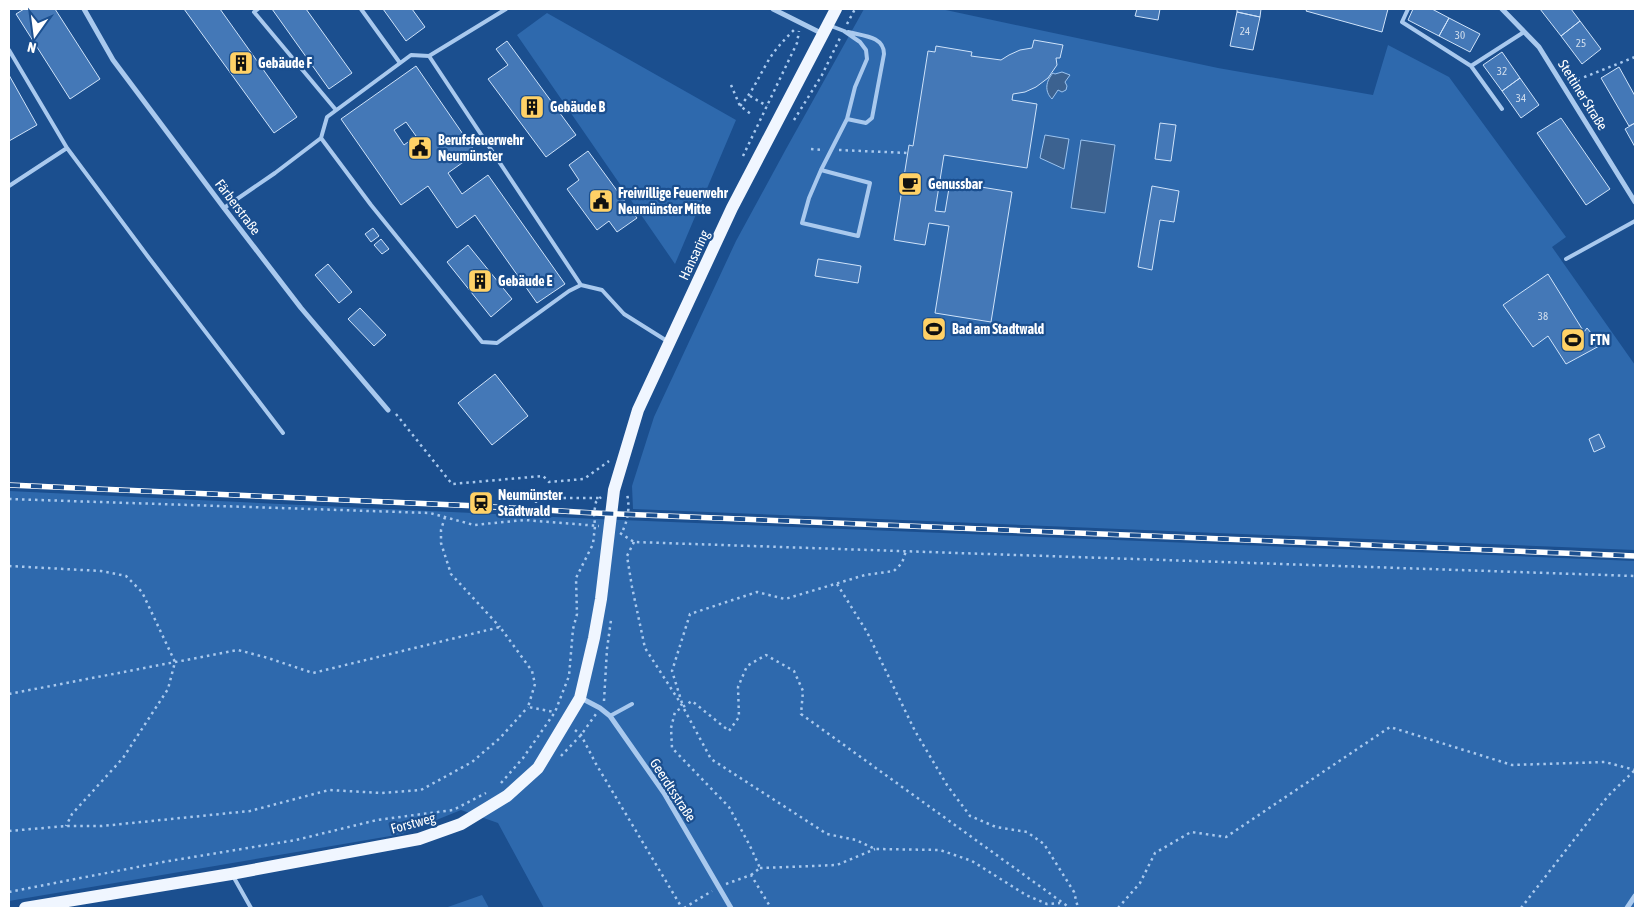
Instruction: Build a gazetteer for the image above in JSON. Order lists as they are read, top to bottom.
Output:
{
  "streets": {
    "main road": ["Hansaring", "Forstweg"],
    "street": ["Stettiner Straße", "Färberstraße", "Geerdtsstraße"]
  },
  "crossings": [
    ["Hansaring", "Forstweg"],
    ["Geerdtsstraße", "Forstweg"]
  ],
  "places": {
    "building": ["Gebäude F", "Gebäude B", "Gebäude E"],
    "public building": ["Berufsfeuerwehr Neumünster", "Freiwillige Feuerwehr Neumünster Mitte"],
    "cafe": ["Genussbar"],
    "sports": ["Bad am Stadtwald", "FTN"],
    "station": ["Neumünster Stadtwald"]
  },
  "house_numbers": [
    "24",
    "30",
    "25",
    "32",
    "34",
    "38"
  ],
  "north": "bottom"
}
